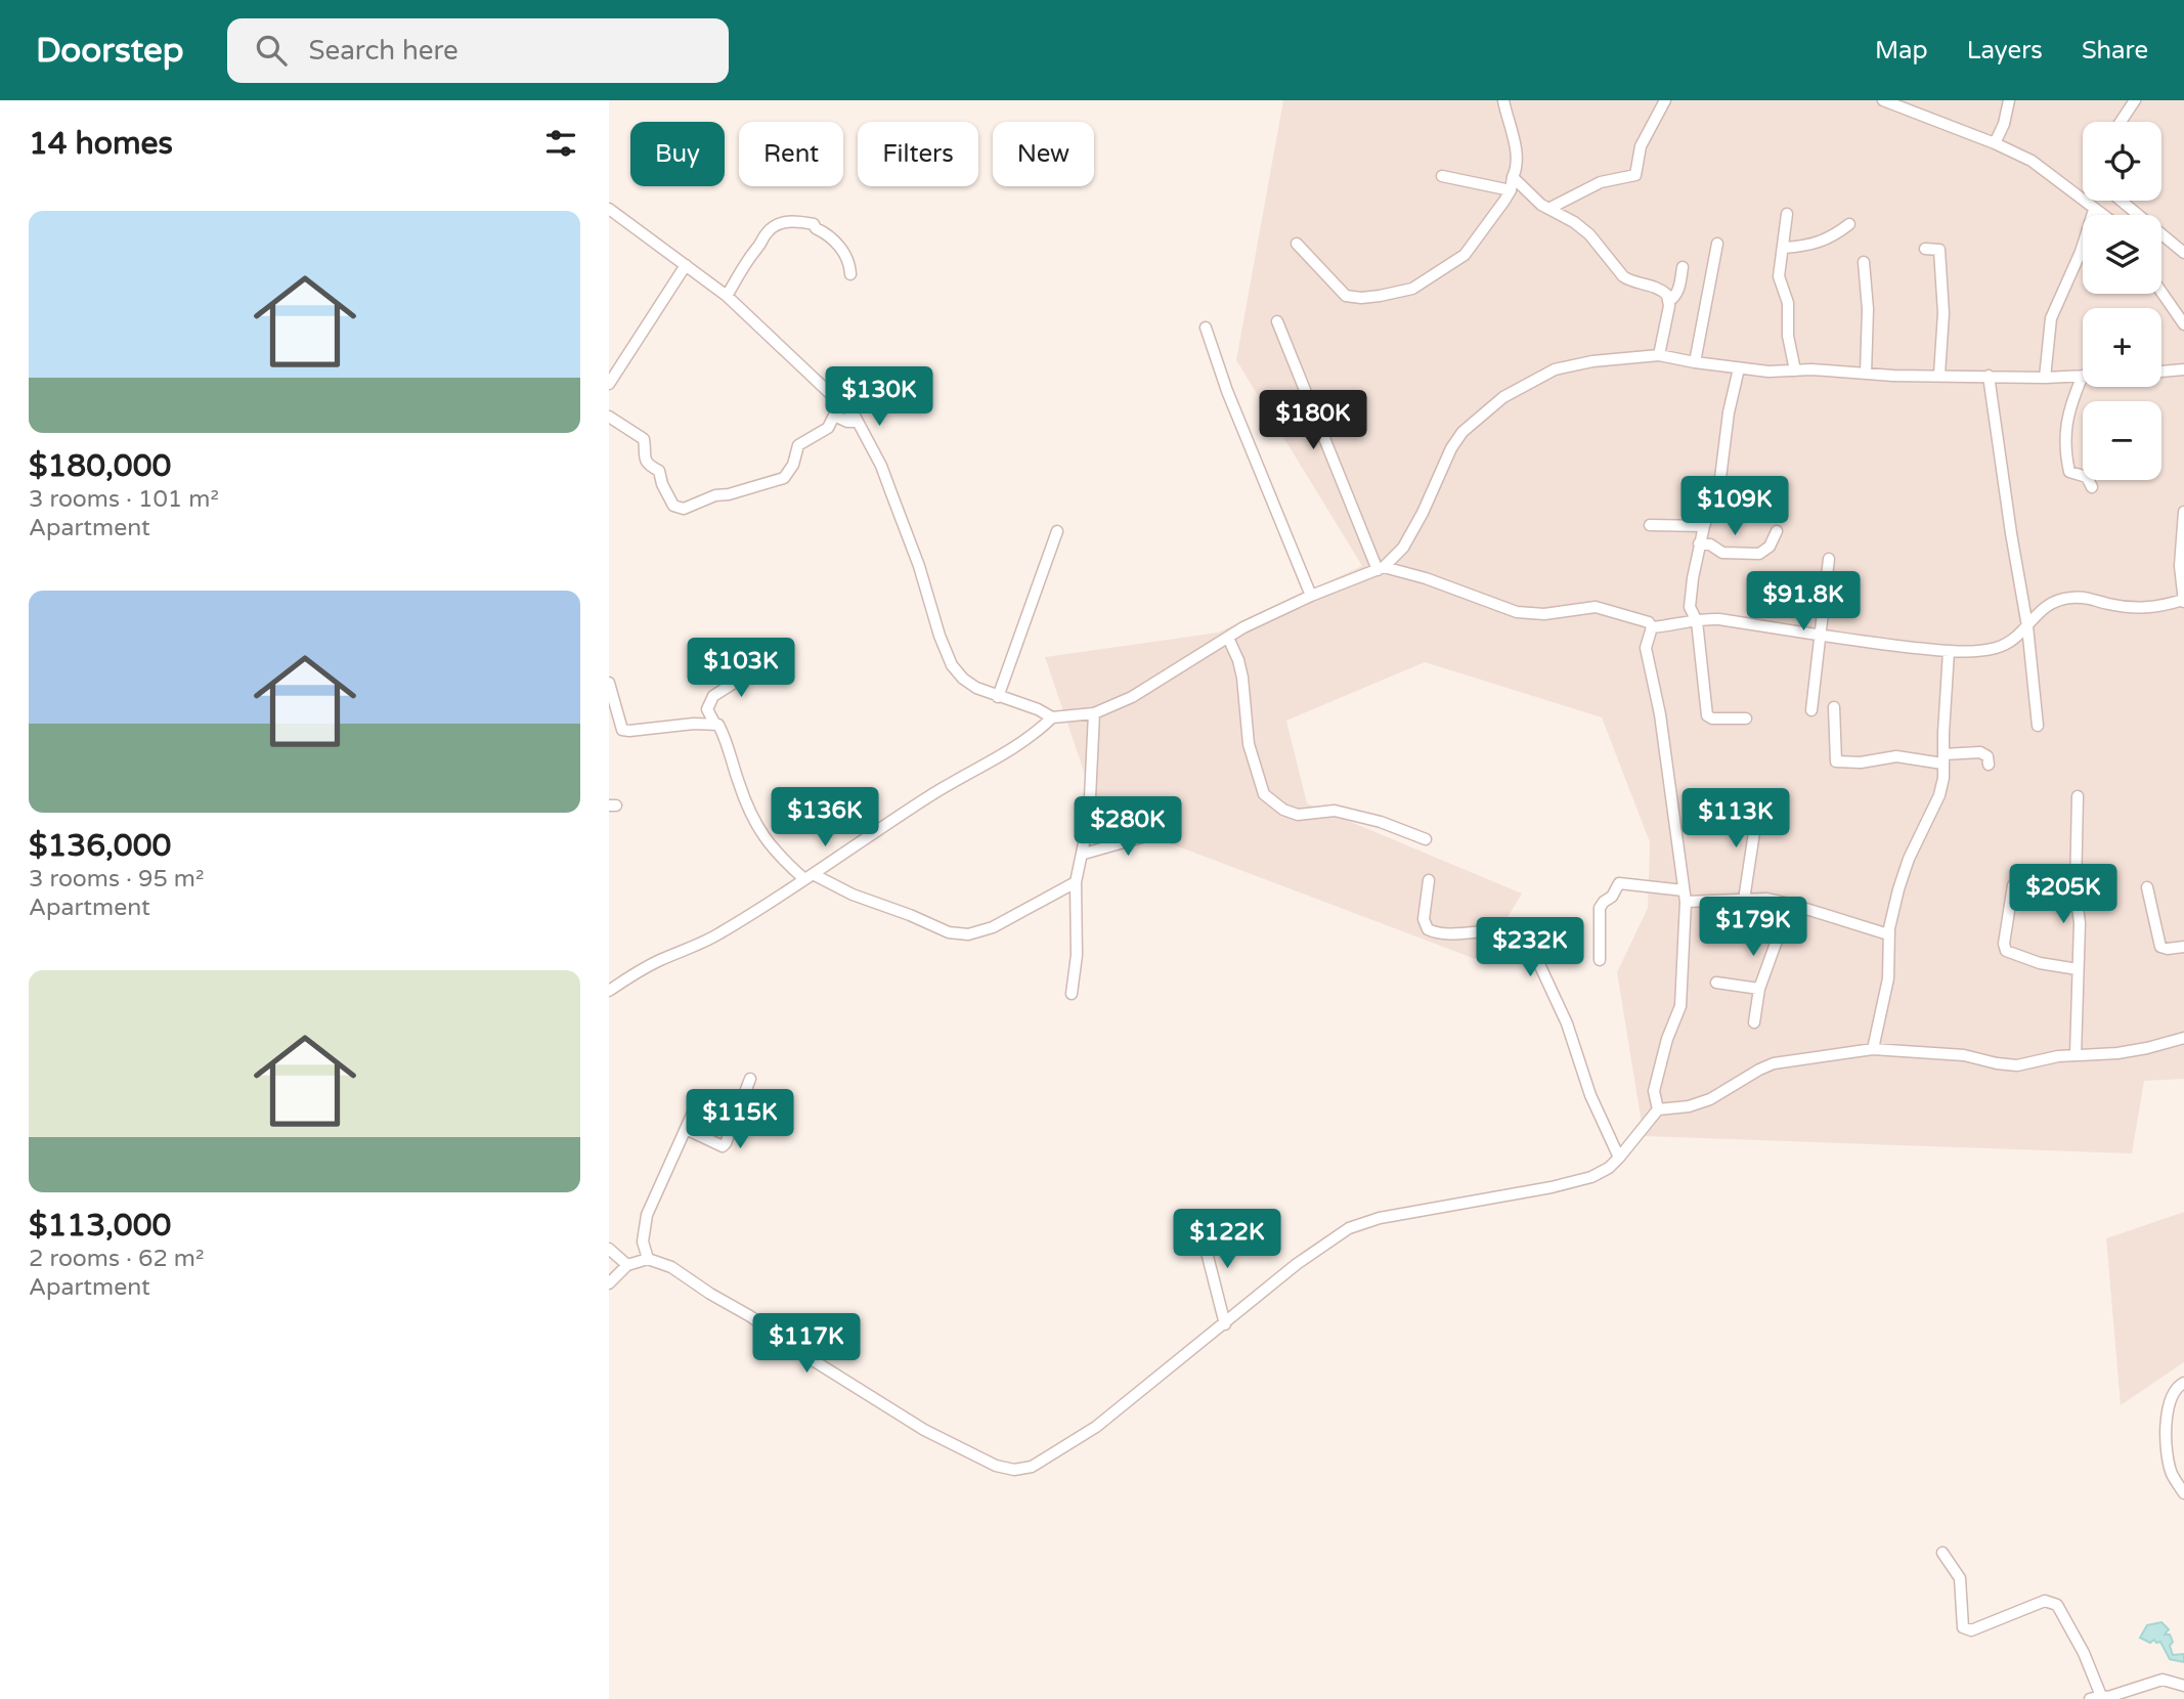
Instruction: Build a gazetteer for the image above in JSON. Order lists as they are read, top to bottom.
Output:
{
  "page": {
    "header": "Doorstep",
    "search": "Search here",
    "nav": ["Map", "Layers", "Share"],
    "heading": "14 homes",
    "map_buttons": ["+", "−"],
    "chip": [
      "Buy",
      "Rent",
      "Filters",
      "New"
    ],
    "list": [
      {
        "name": "$180,000",
        "note": "3 rooms · 101 m² · Apartment"
      },
      {
        "name": "$136,000",
        "note": "3 rooms · 95 m² · Apartment"
      },
      {
        "name": "$113,000",
        "note": "2 rooms · 62 m² · Apartment"
      }
    ],
    "price": [
      "$130K",
      "$180K",
      "$109K",
      "$91.8K",
      "$103K",
      "$136K",
      "$113K",
      "$280K",
      "$205K",
      "$179K",
      "$232K",
      "$115K",
      "$122K",
      "$117K"
    ]
  }
}
